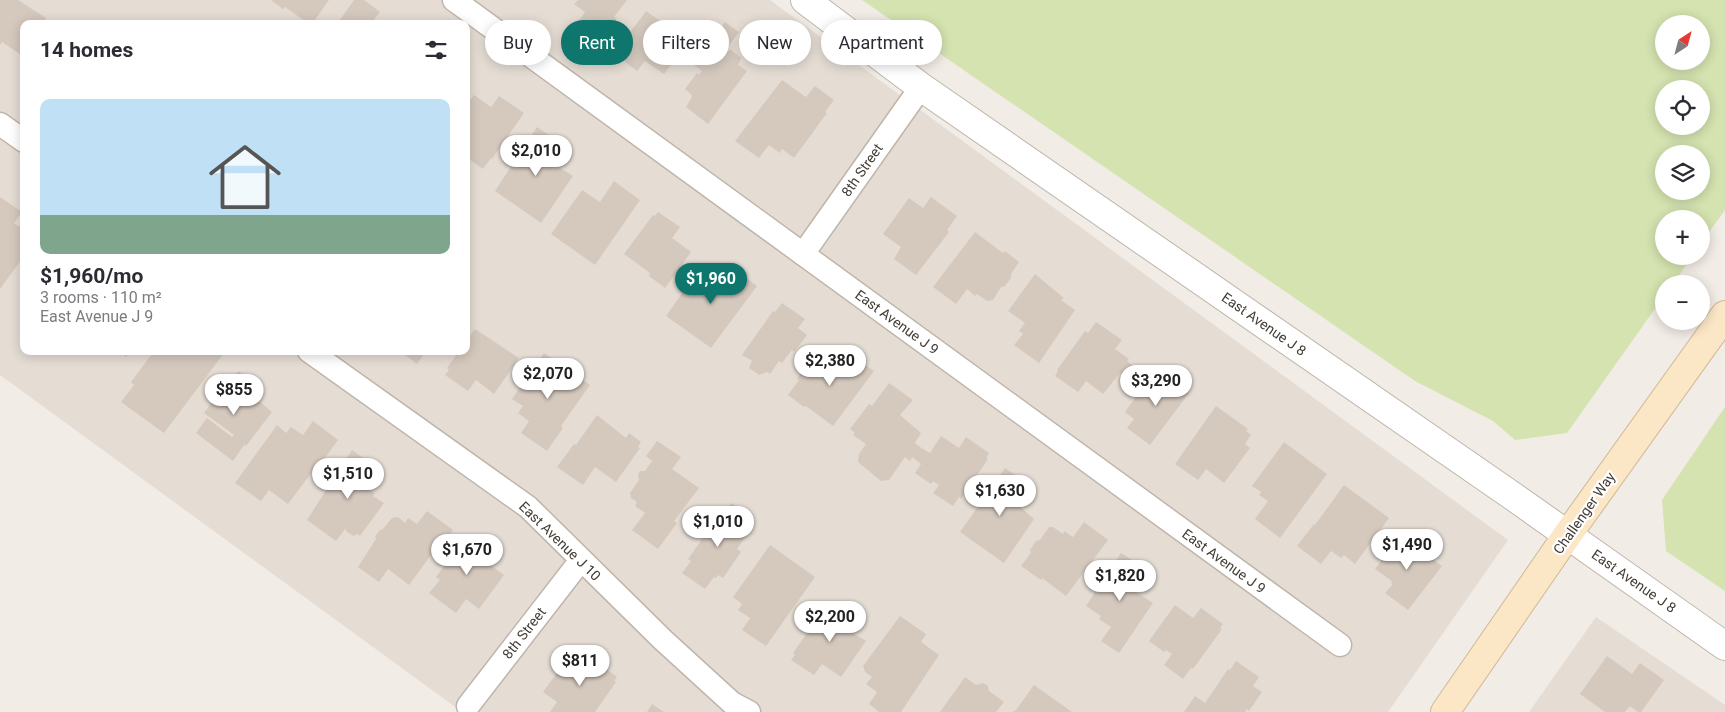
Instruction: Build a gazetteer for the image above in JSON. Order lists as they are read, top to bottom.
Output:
{
  "streets": {
    "main road": ["Challenger Way"],
    "street": [
      "8th Street",
      "East Avenue J 9",
      "East Avenue J 8",
      "East Avenue J 10"
    ]
  },
  "crossings": [
    ["8th Street", "East Avenue J 9"],
    ["8th Street", "East Avenue J 8"],
    ["8th Street", "East Avenue J 10"],
    ["East Avenue J 8", "Challenger Way"]
  ],
  "north": "top right",
  "page": {
    "map_buttons": ["+", "−"],
    "chip": [
      "Buy",
      "Rent",
      "Filters",
      "New",
      "Apartment"
    ],
    "heading": "14 homes",
    "list": [
      {
        "name": "$1,960/mo",
        "note": "3 rooms · 110 m² · East Avenue J 9"
      }
    ],
    "price": [
      "$2,010",
      "$1,960",
      "$2,380",
      "$2,070",
      "$3,290",
      "$855",
      "$1,510",
      "$1,630",
      "$1,010",
      "$1,490",
      "$1,670",
      "$1,820",
      "$2,200",
      "$811"
    ]
  }
}
